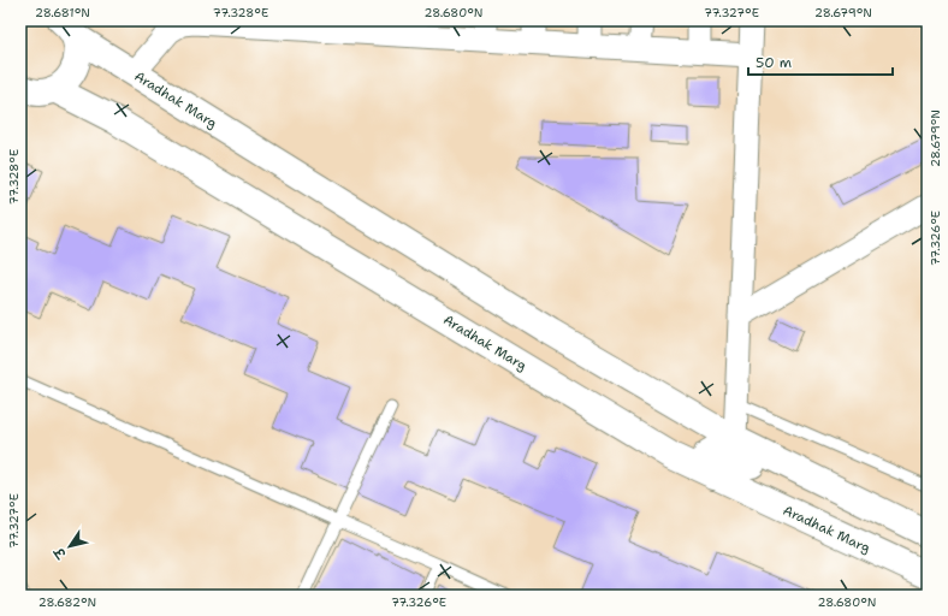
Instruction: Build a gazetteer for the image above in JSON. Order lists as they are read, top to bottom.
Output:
{
  "streets": {
    "main road": ["Aradhak Marg"]
  },
  "scale_bar": "50 m",
  "north": "bottom left",
  "coordinates": [
    "28.681°N",
    "77.328°E",
    "28.680°N",
    "77.327°E",
    "28.679°N",
    "77.326°E",
    "28.682°N"
  ]
}
